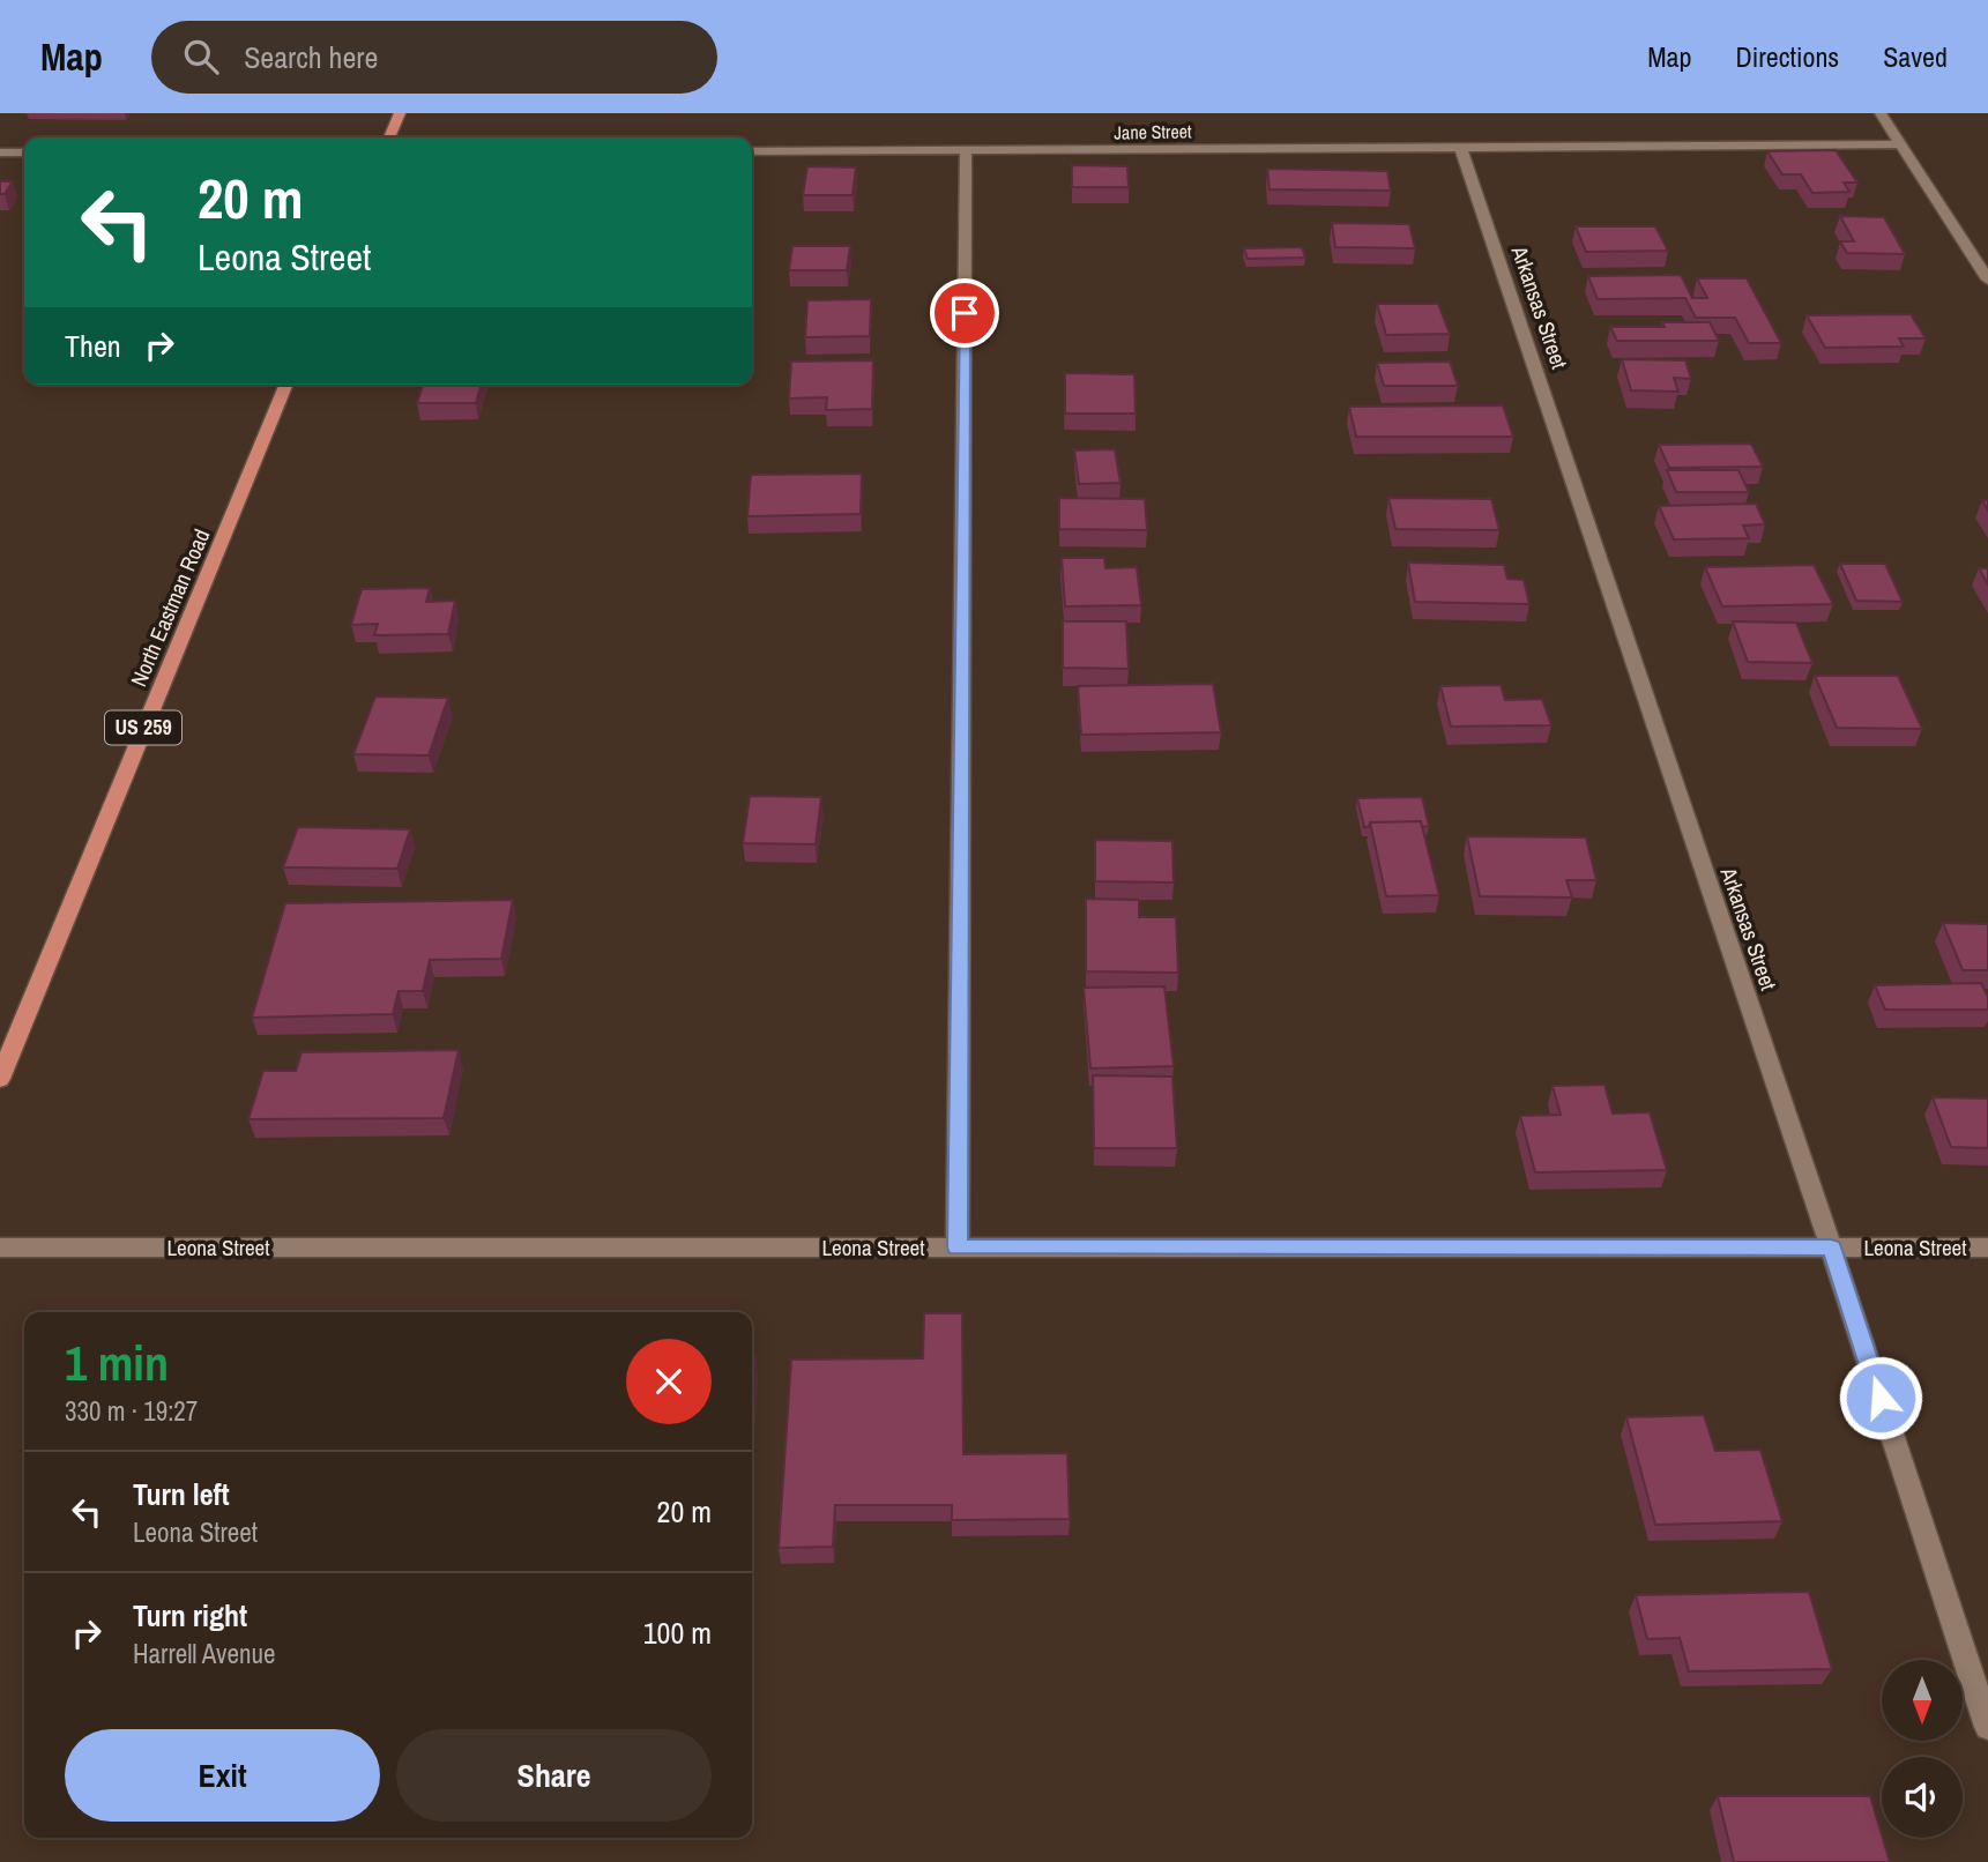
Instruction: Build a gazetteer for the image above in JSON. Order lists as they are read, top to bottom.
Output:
{
  "streets": {
    "main road": ["North Eastman Road", "US 259"],
    "street": ["Jane Street", "Arkansas Street", "Leona Street"]
  },
  "crossings": [
    ["Jane Street", "Arkansas Street"],
    ["Arkansas Street", "Leona Street"]
  ],
  "north": "bottom",
  "page": {
    "header": "Map",
    "search": "Search here",
    "nav": ["Map", "Directions", "Saved"],
    "turn": ["20 m", "Leona Street"],
    "then": "Then",
    "heading": ["1 min", "330 m · 19:27"],
    "list": [
      {
        "name": "Turn left",
        "note": "Leona Street",
        "value": "20 m"
      },
      {
        "name": "Turn right",
        "note": "Harrell Avenue",
        "value": "100 m"
      }
    ],
    "buttons": ["Exit", "Share"]
  }
}
